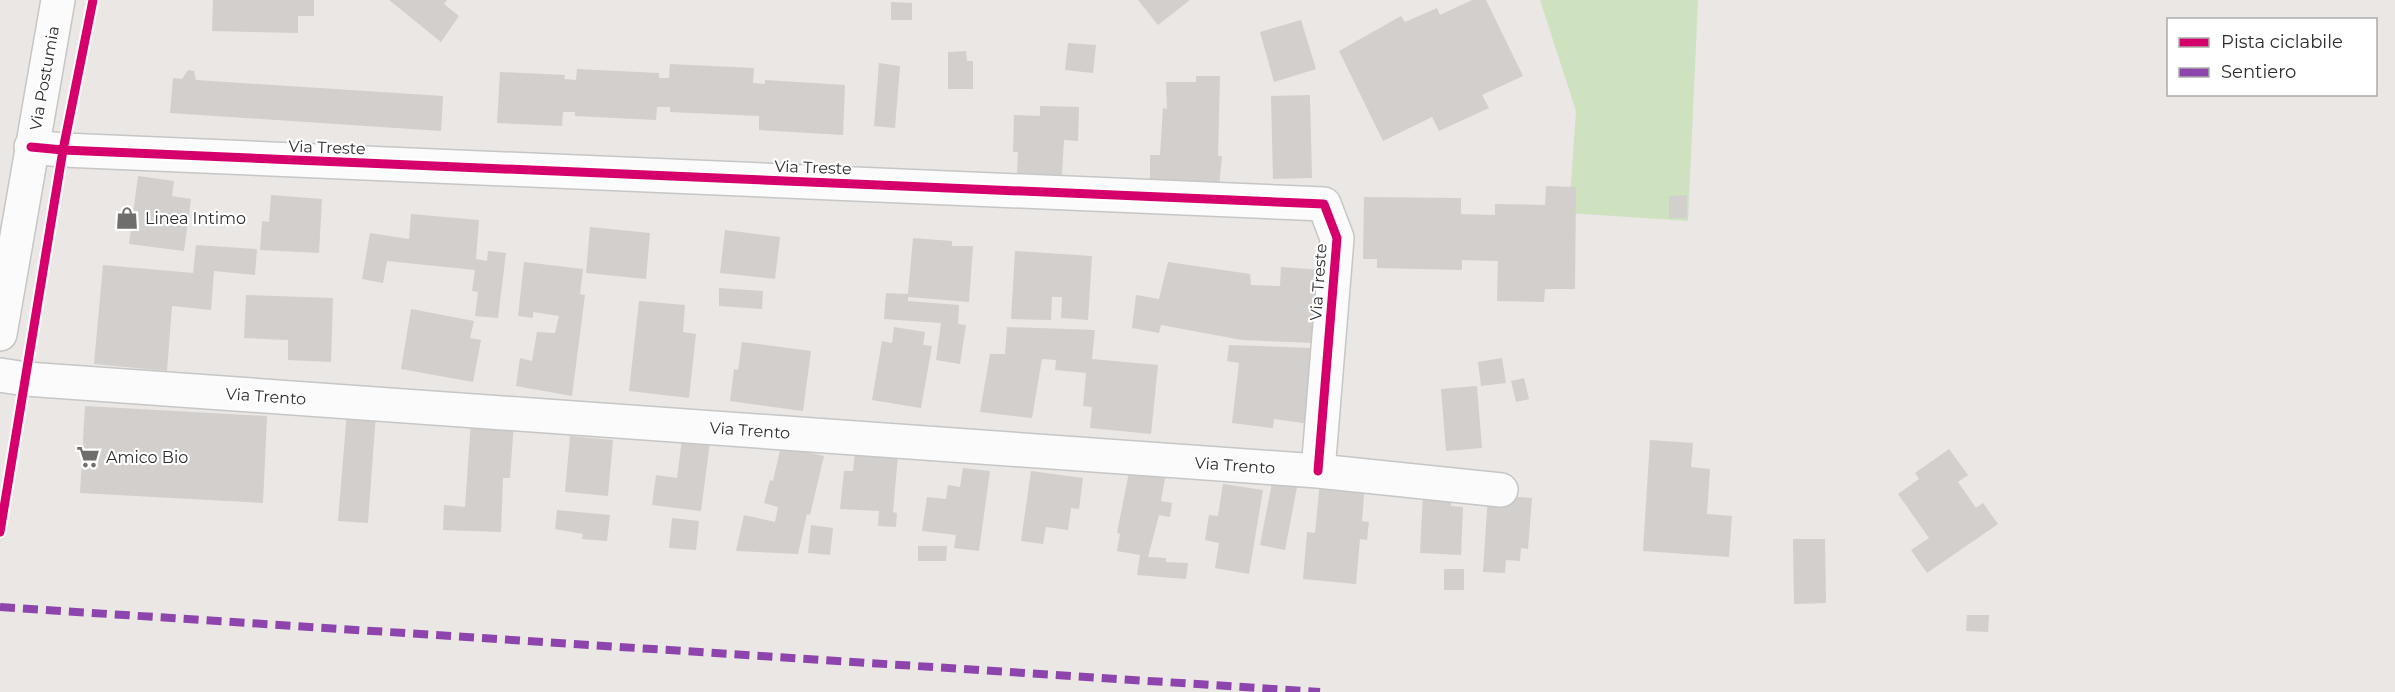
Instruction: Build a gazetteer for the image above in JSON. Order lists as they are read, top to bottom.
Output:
{
  "streets": {
    "street": ["Via Postumia", "Via Treste", "Via Trento"]
  },
  "crossings": [
    ["Via Postumia", "Via Treste"],
    ["Via Treste", "Via Trento"]
  ],
  "places": {
    "shop": ["Linea Intimo"],
    "supermarket": ["Amico Bio"]
  },
  "legend": ["Pista ciclabile", "Sentiero"]
}
